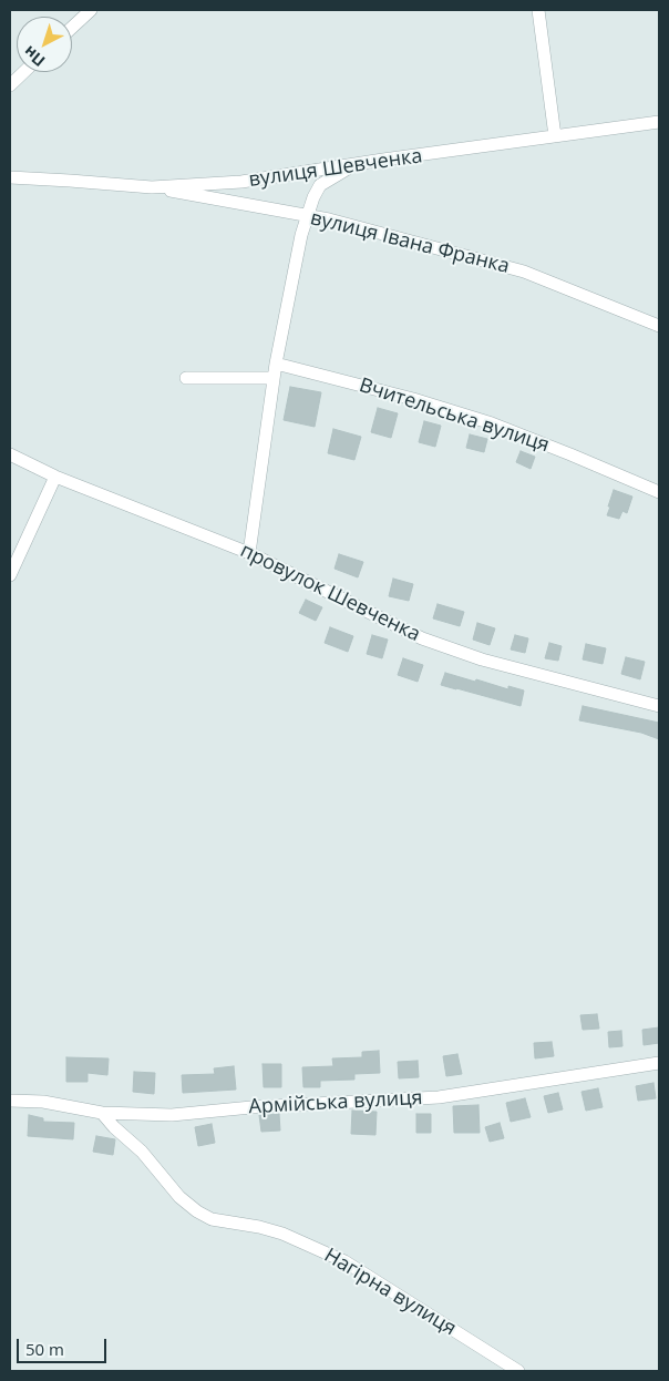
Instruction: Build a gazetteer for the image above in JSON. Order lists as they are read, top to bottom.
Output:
{
  "streets": {
    "street": [
      "вулиця Шевченка",
      "вулиця Івана Франка",
      "Вчительська вулиця",
      "провулок Шевченка",
      "Армійська вулиця",
      "Нагірна вулиця"
    ]
  },
  "crossings": [
    ["вулиця Шевченка", "вулиця Івана Франка"],
    ["Армійська вулиця", "Нагірна вулиця"]
  ],
  "scale_bar": "50 m",
  "north": "bottom left"
}
